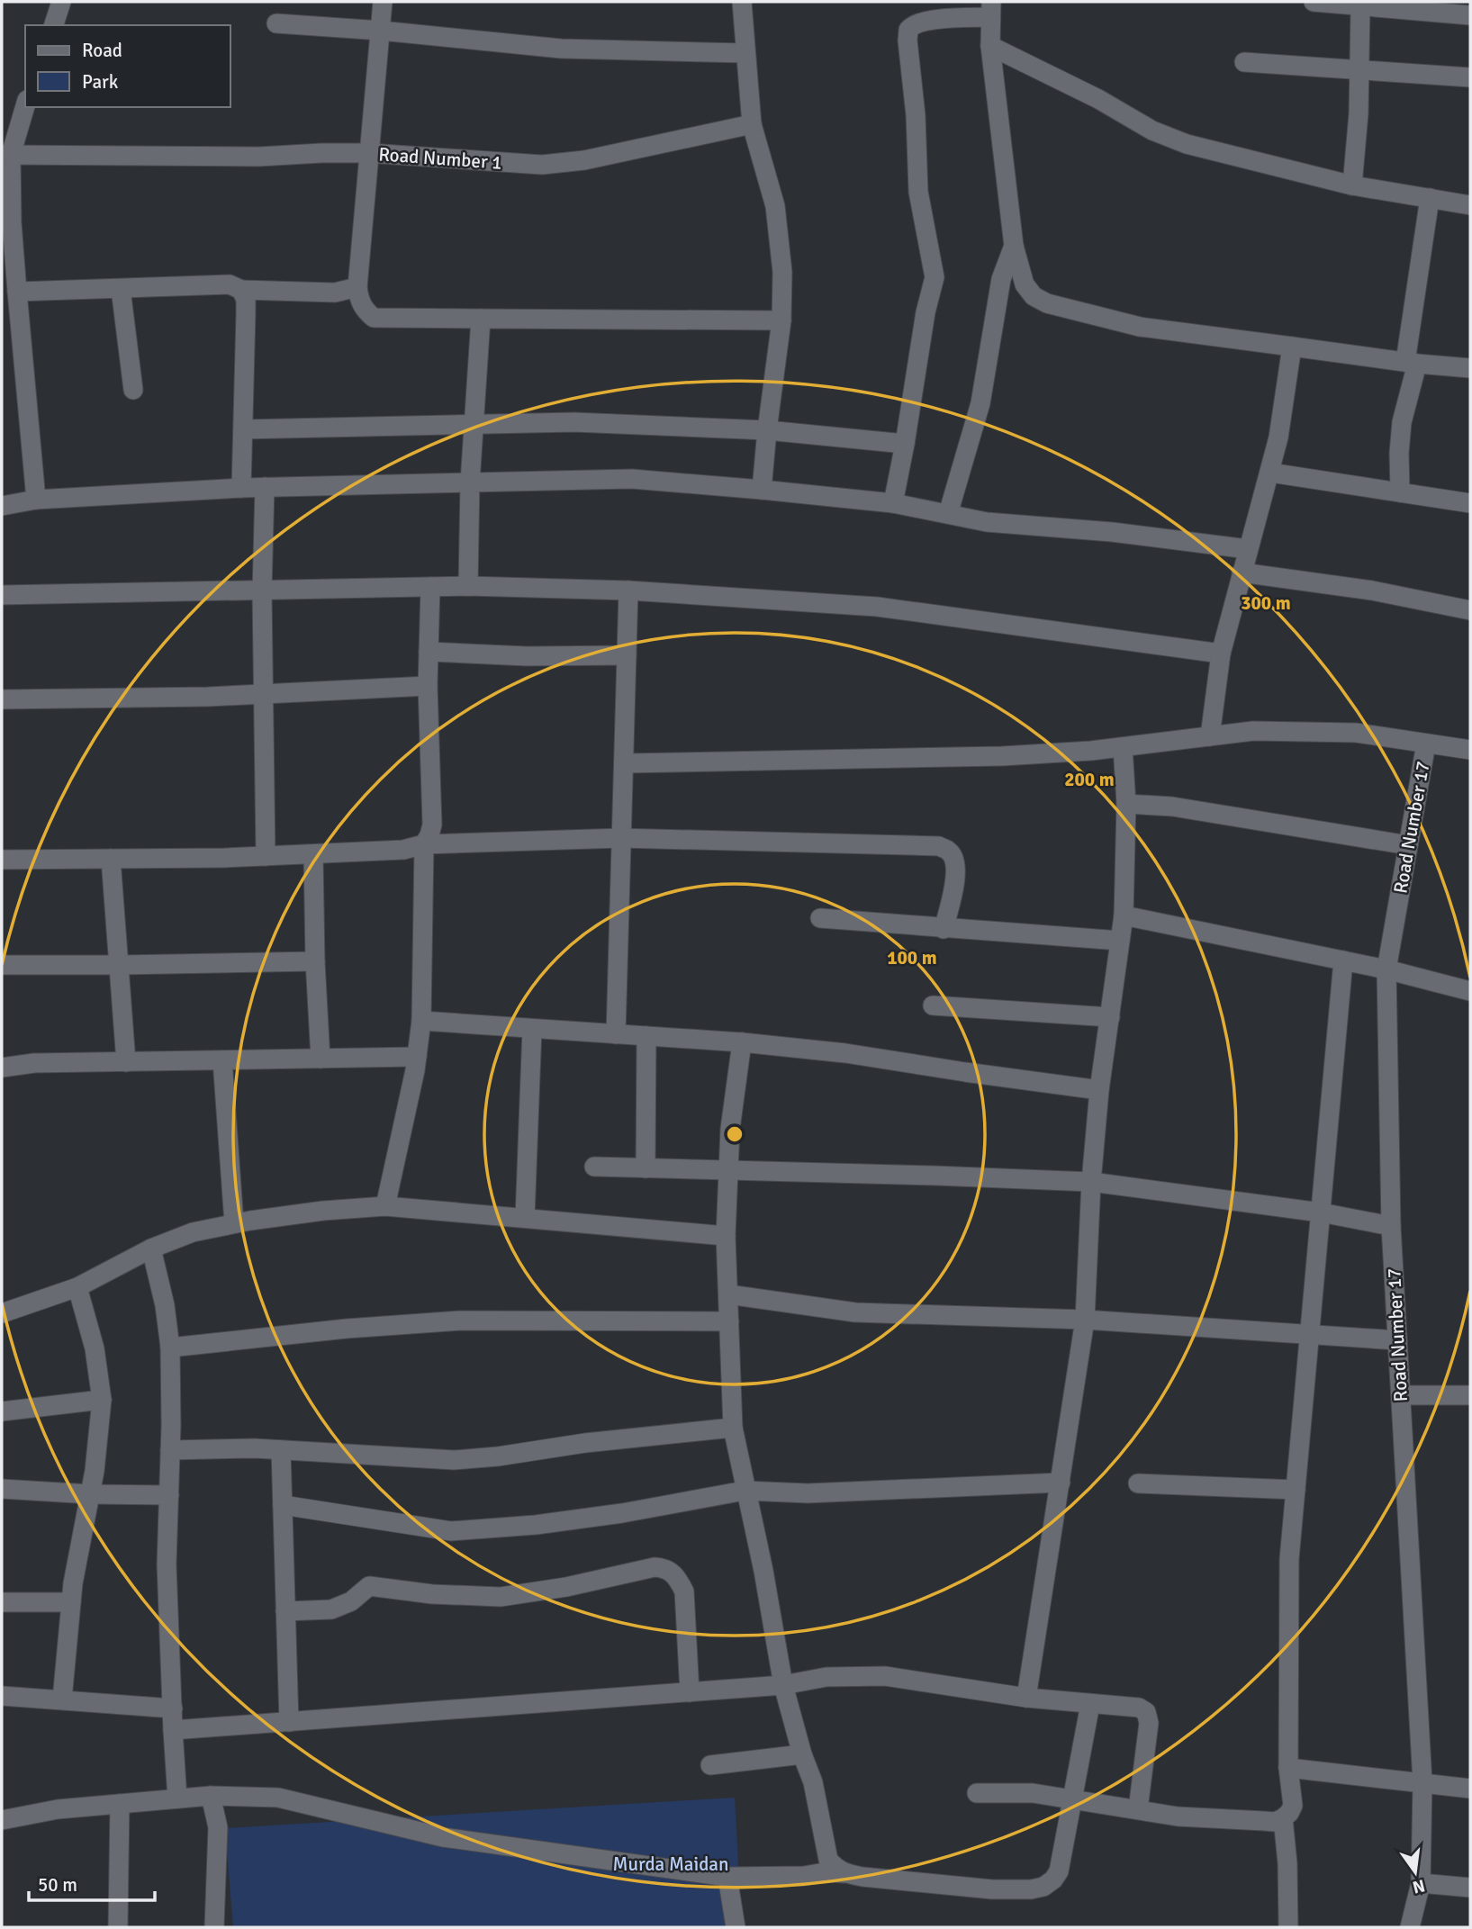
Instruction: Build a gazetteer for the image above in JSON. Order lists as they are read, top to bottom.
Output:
{
  "streets": {
    "street": ["Road Number 1", "Road Number 17"]
  },
  "parks": ["Murda Maidan"],
  "legend": ["Road", "Park"],
  "scale_bar": "50 m",
  "north": "bottom",
  "rings": ["300 m", "200 m", "100 m"]
}
